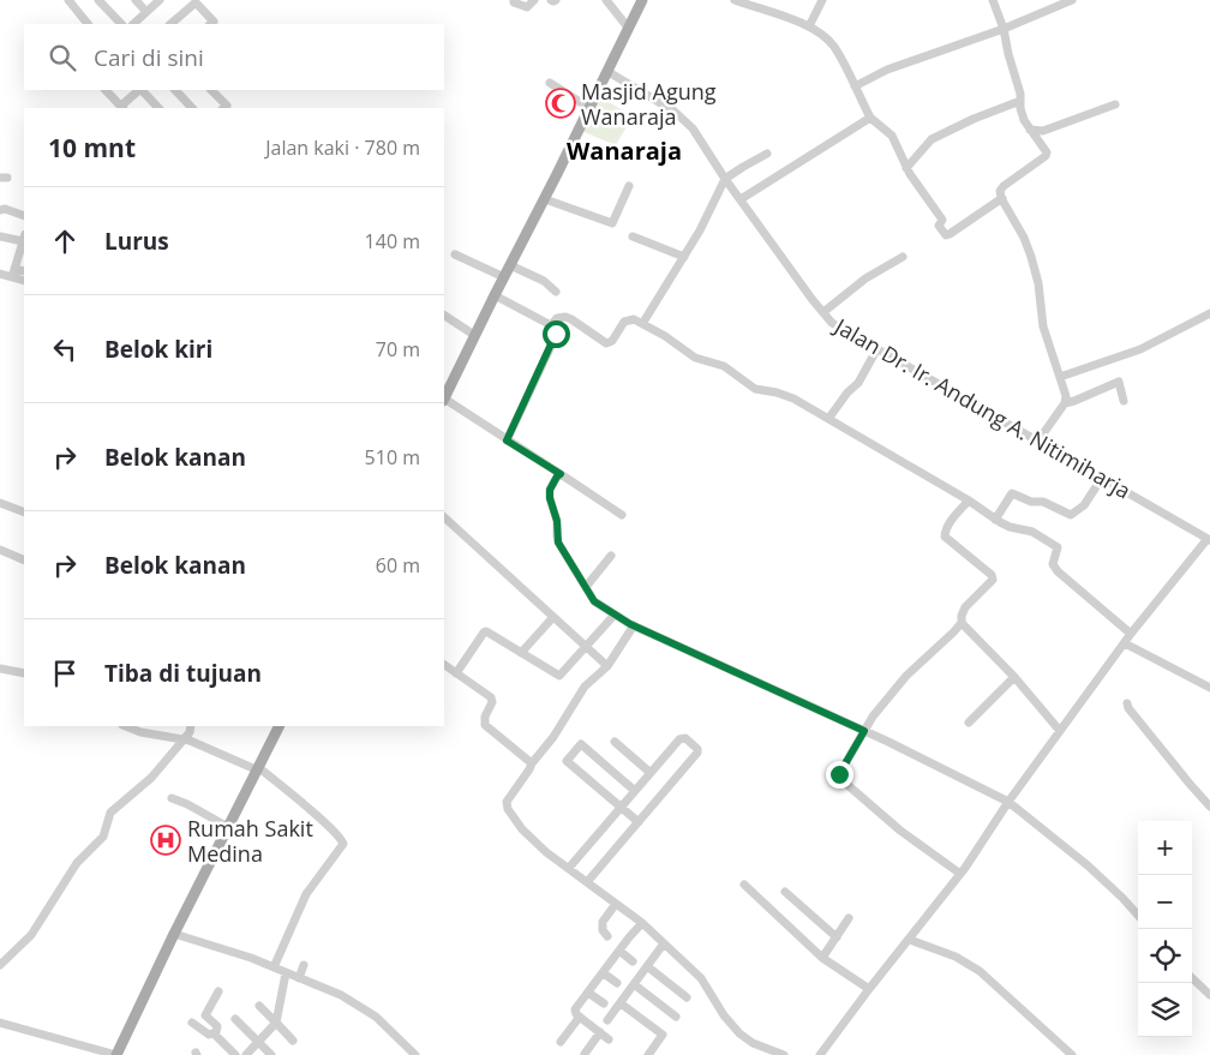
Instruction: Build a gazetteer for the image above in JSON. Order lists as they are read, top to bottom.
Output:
{
  "streets": {
    "street": ["Jalan Dr. Ir. Andung A. Nitimiharja"]
  },
  "districts": ["Wanaraja"],
  "places": {
    "mosque": ["Masjid Agung Wanaraja"],
    "hospital": ["Rumah Sakit Medina"]
  },
  "page": {
    "search": "Cari di sini",
    "heading": ["10 mnt", "Jalan kaki · 780 m"],
    "list": [
      ["Lurus", "140 m"],
      ["Belok kiri", "70 m"],
      ["Belok kanan", "510 m"],
      ["Belok kanan", "60 m"],
      "Tiba di tujuan"
    ],
    "map_buttons": ["+", "−"]
  }
}
